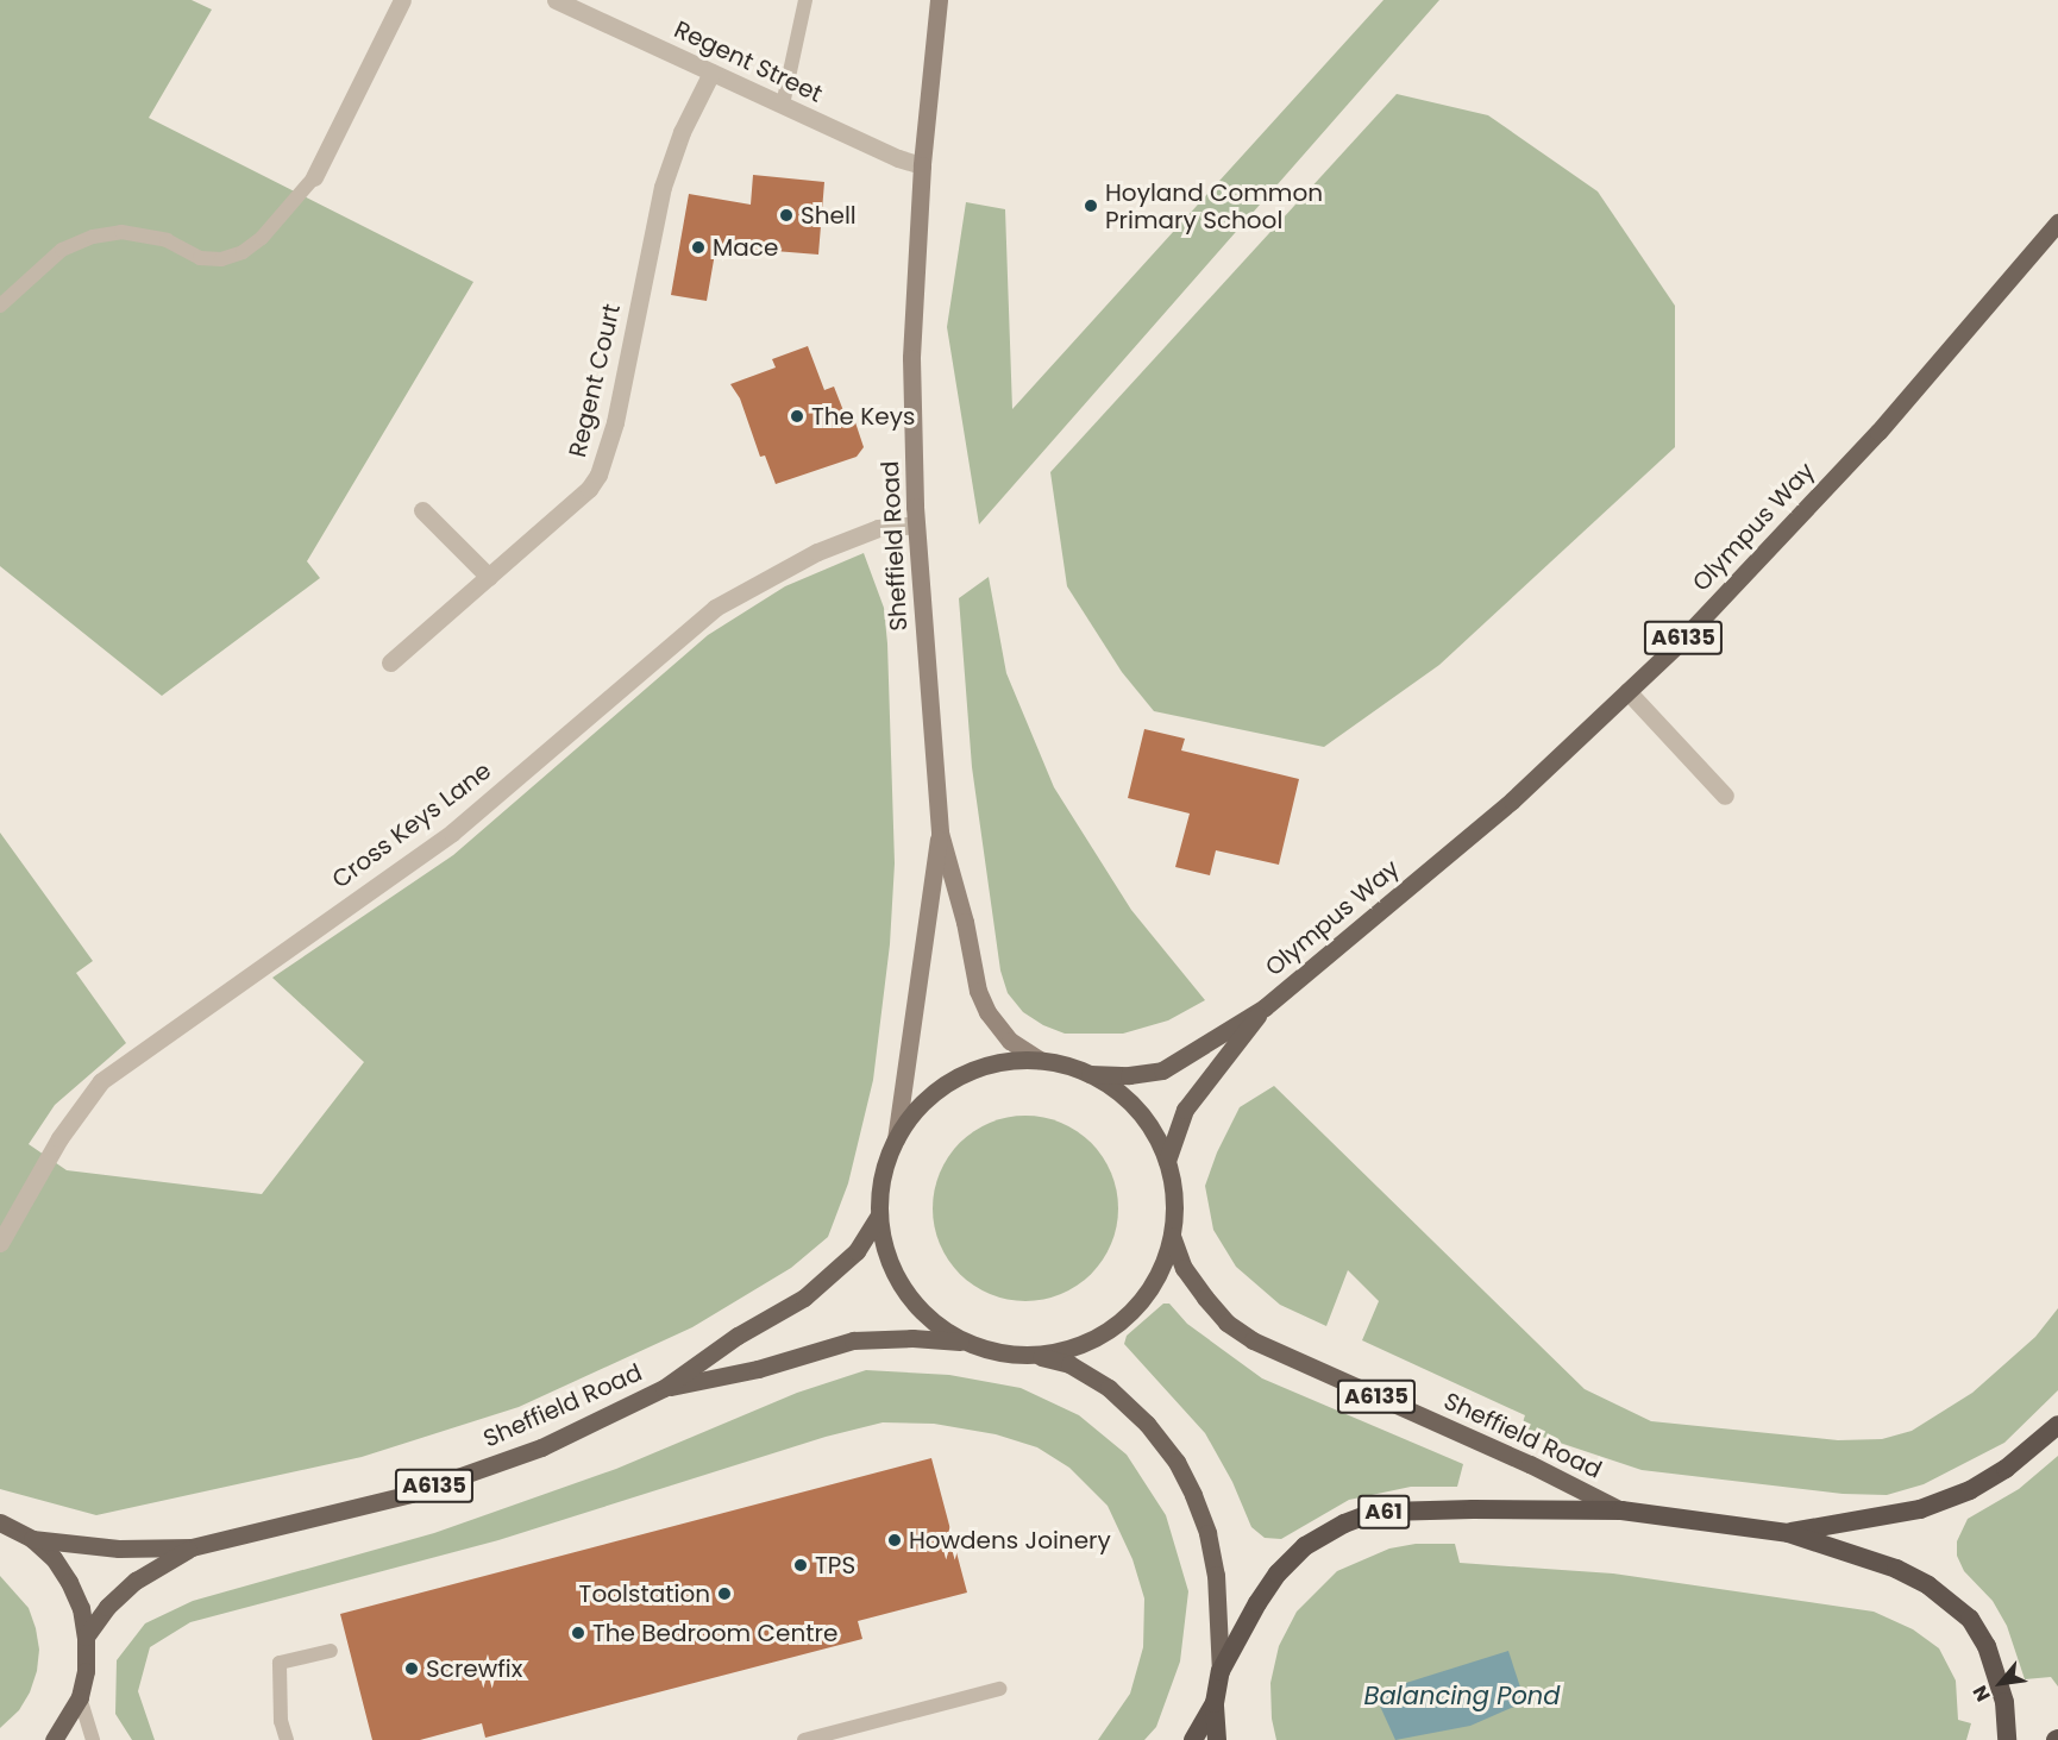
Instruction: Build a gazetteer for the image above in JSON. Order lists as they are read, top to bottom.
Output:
{
  "streets": {
    "highway": ["A61"],
    "main road": ["Olympus Way", "Sheffield Road", "A6135"],
    "street": ["Regent Street", "Regent Court", "Cross Keys Lane"]
  },
  "crossings": [
    ["Regent Street", "Regent Court"],
    ["Regent Street", "Sheffield Road"],
    ["Sheffield Road", "Cross Keys Lane"],
    ["Sheffield Road", "A61"]
  ],
  "water": ["Balancing Pond"],
  "places": [
    "Hoyland Common Primary School",
    "Shell",
    "Mace",
    "The Keys",
    "Howdens Joinery",
    "TPS",
    "Toolstation",
    "The Bedroom Centre",
    "Screwfix"
  ],
  "north": "bottom left"
}
